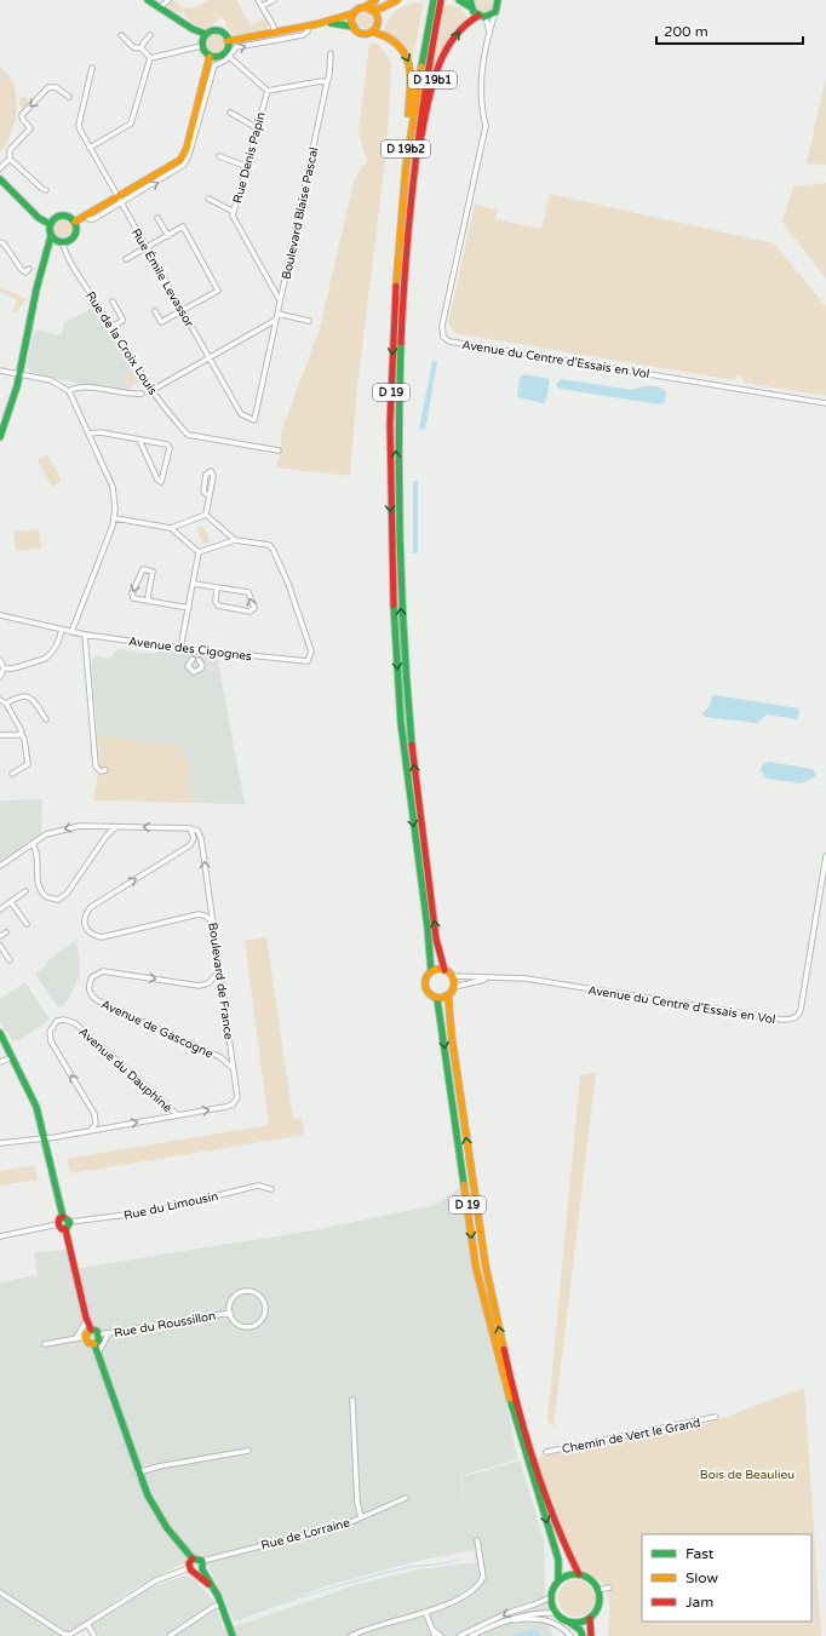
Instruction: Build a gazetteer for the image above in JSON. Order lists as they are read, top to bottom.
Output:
{
  "streets": {
    "main road": ["D 19b1", "D 19b2", "D 19"],
    "street": [
      "Rue Denis Papin",
      "Boulevard Blaise Pascal",
      "Rue Émile Levassor",
      "Rue de la Croix Louis",
      "Avenue du Centre d'Essais en Vol",
      "Avenue des Cigognes",
      "Boulevard de France",
      "Avenue de Gascogne",
      "Avenue du Dauphiné",
      "Rue du Limousin",
      "Rue du Roussillon",
      "Chemin de Vert le Grand",
      "Rue de Lorraine"
    ]
  },
  "crossings": [
    ["D 19b1", "D 19"],
    ["D 19b2", "D 19"],
    ["Rue Denis Papin", "Boulevard Blaise Pascal"],
    ["Boulevard Blaise Pascal", "Rue Émile Levassor"],
    ["Boulevard de France", "Avenue de Gascogne"],
    ["Boulevard de France", "Avenue du Dauphiné"]
  ],
  "parks": ["Bois de Beaulieu"],
  "legend": ["Fast", "Slow", "Jam"],
  "scale_bar": "200 m"
}
